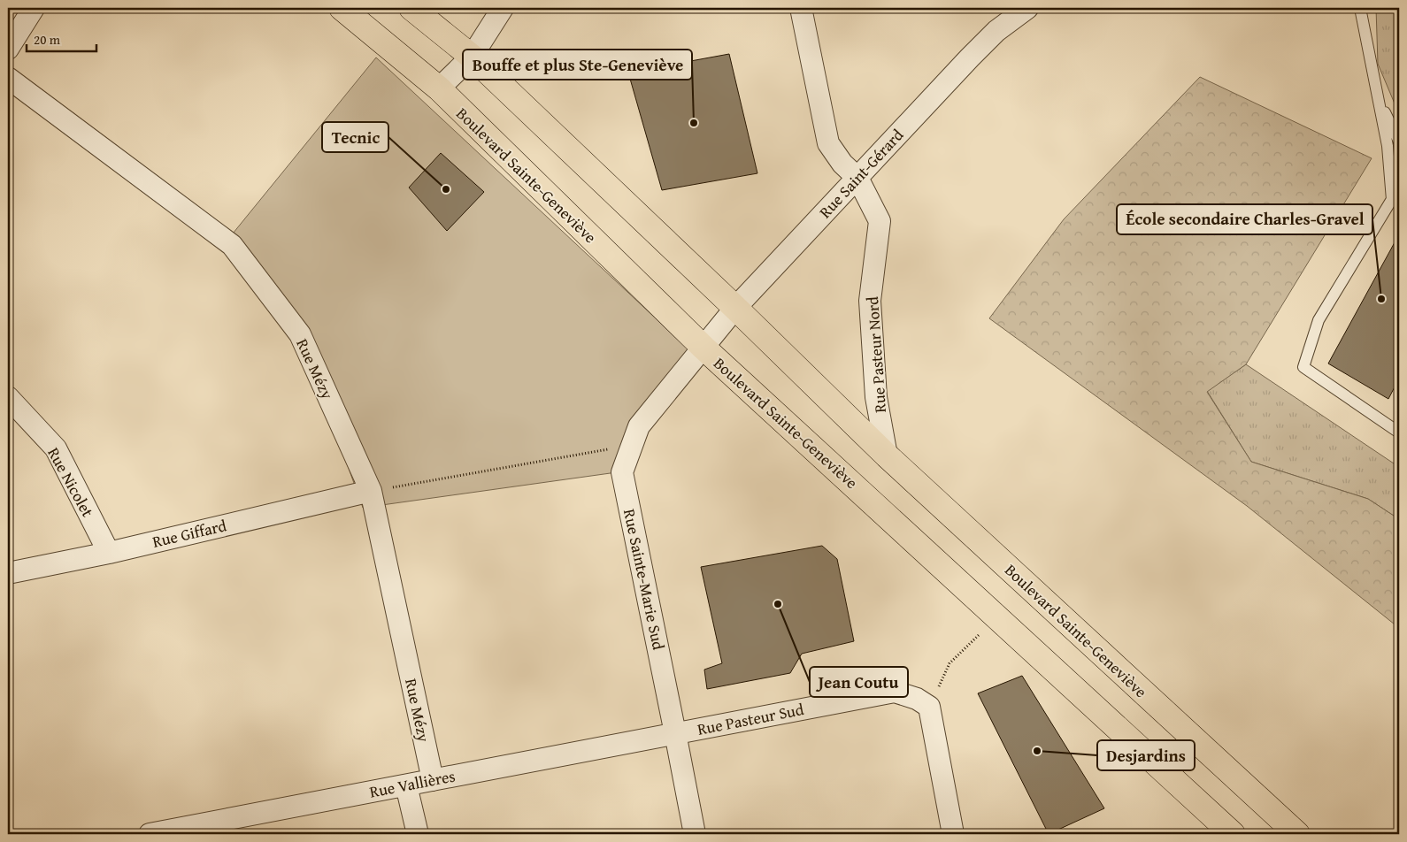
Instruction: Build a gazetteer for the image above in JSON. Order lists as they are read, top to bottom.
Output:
{
  "streets": {
    "main road": ["Boulevard Sainte-Geneviève"],
    "street": [
      "Rue Saint-Gérard",
      "Rue Pasteur Nord",
      "Rue Mézy",
      "Rue Nicolet",
      "Rue Giffard",
      "Rue Sainte-Marie Sud",
      "Rue Pasteur Sud",
      "Rue Vallières"
    ]
  },
  "crossings": [
    ["Rue Saint-Gérard", "Boulevard Sainte-Geneviève"],
    ["Rue Saint-Gérard", "Rue Pasteur Nord"],
    ["Rue Saint-Gérard", "Rue Sainte-Marie Sud"],
    ["Boulevard Sainte-Geneviève", "Rue Pasteur Nord"],
    ["Boulevard Sainte-Geneviève", "Rue Sainte-Marie Sud"],
    ["Rue Mézy", "Rue Giffard"],
    ["Rue Mézy", "Rue Vallières"],
    ["Rue Nicolet", "Rue Giffard"],
    ["Rue Sainte-Marie Sud", "Rue Pasteur Sud"],
    ["Rue Sainte-Marie Sud", "Rue Vallières"],
    ["Rue Pasteur Sud", "Rue Vallières"]
  ],
  "places": [
    "Bouffe et plus Ste-Geneviève",
    "Tecnic",
    "École secondaire Charles-Gravel",
    "Jean Coutu",
    "Desjardins"
  ],
  "scale_bar": "20 m"
}
